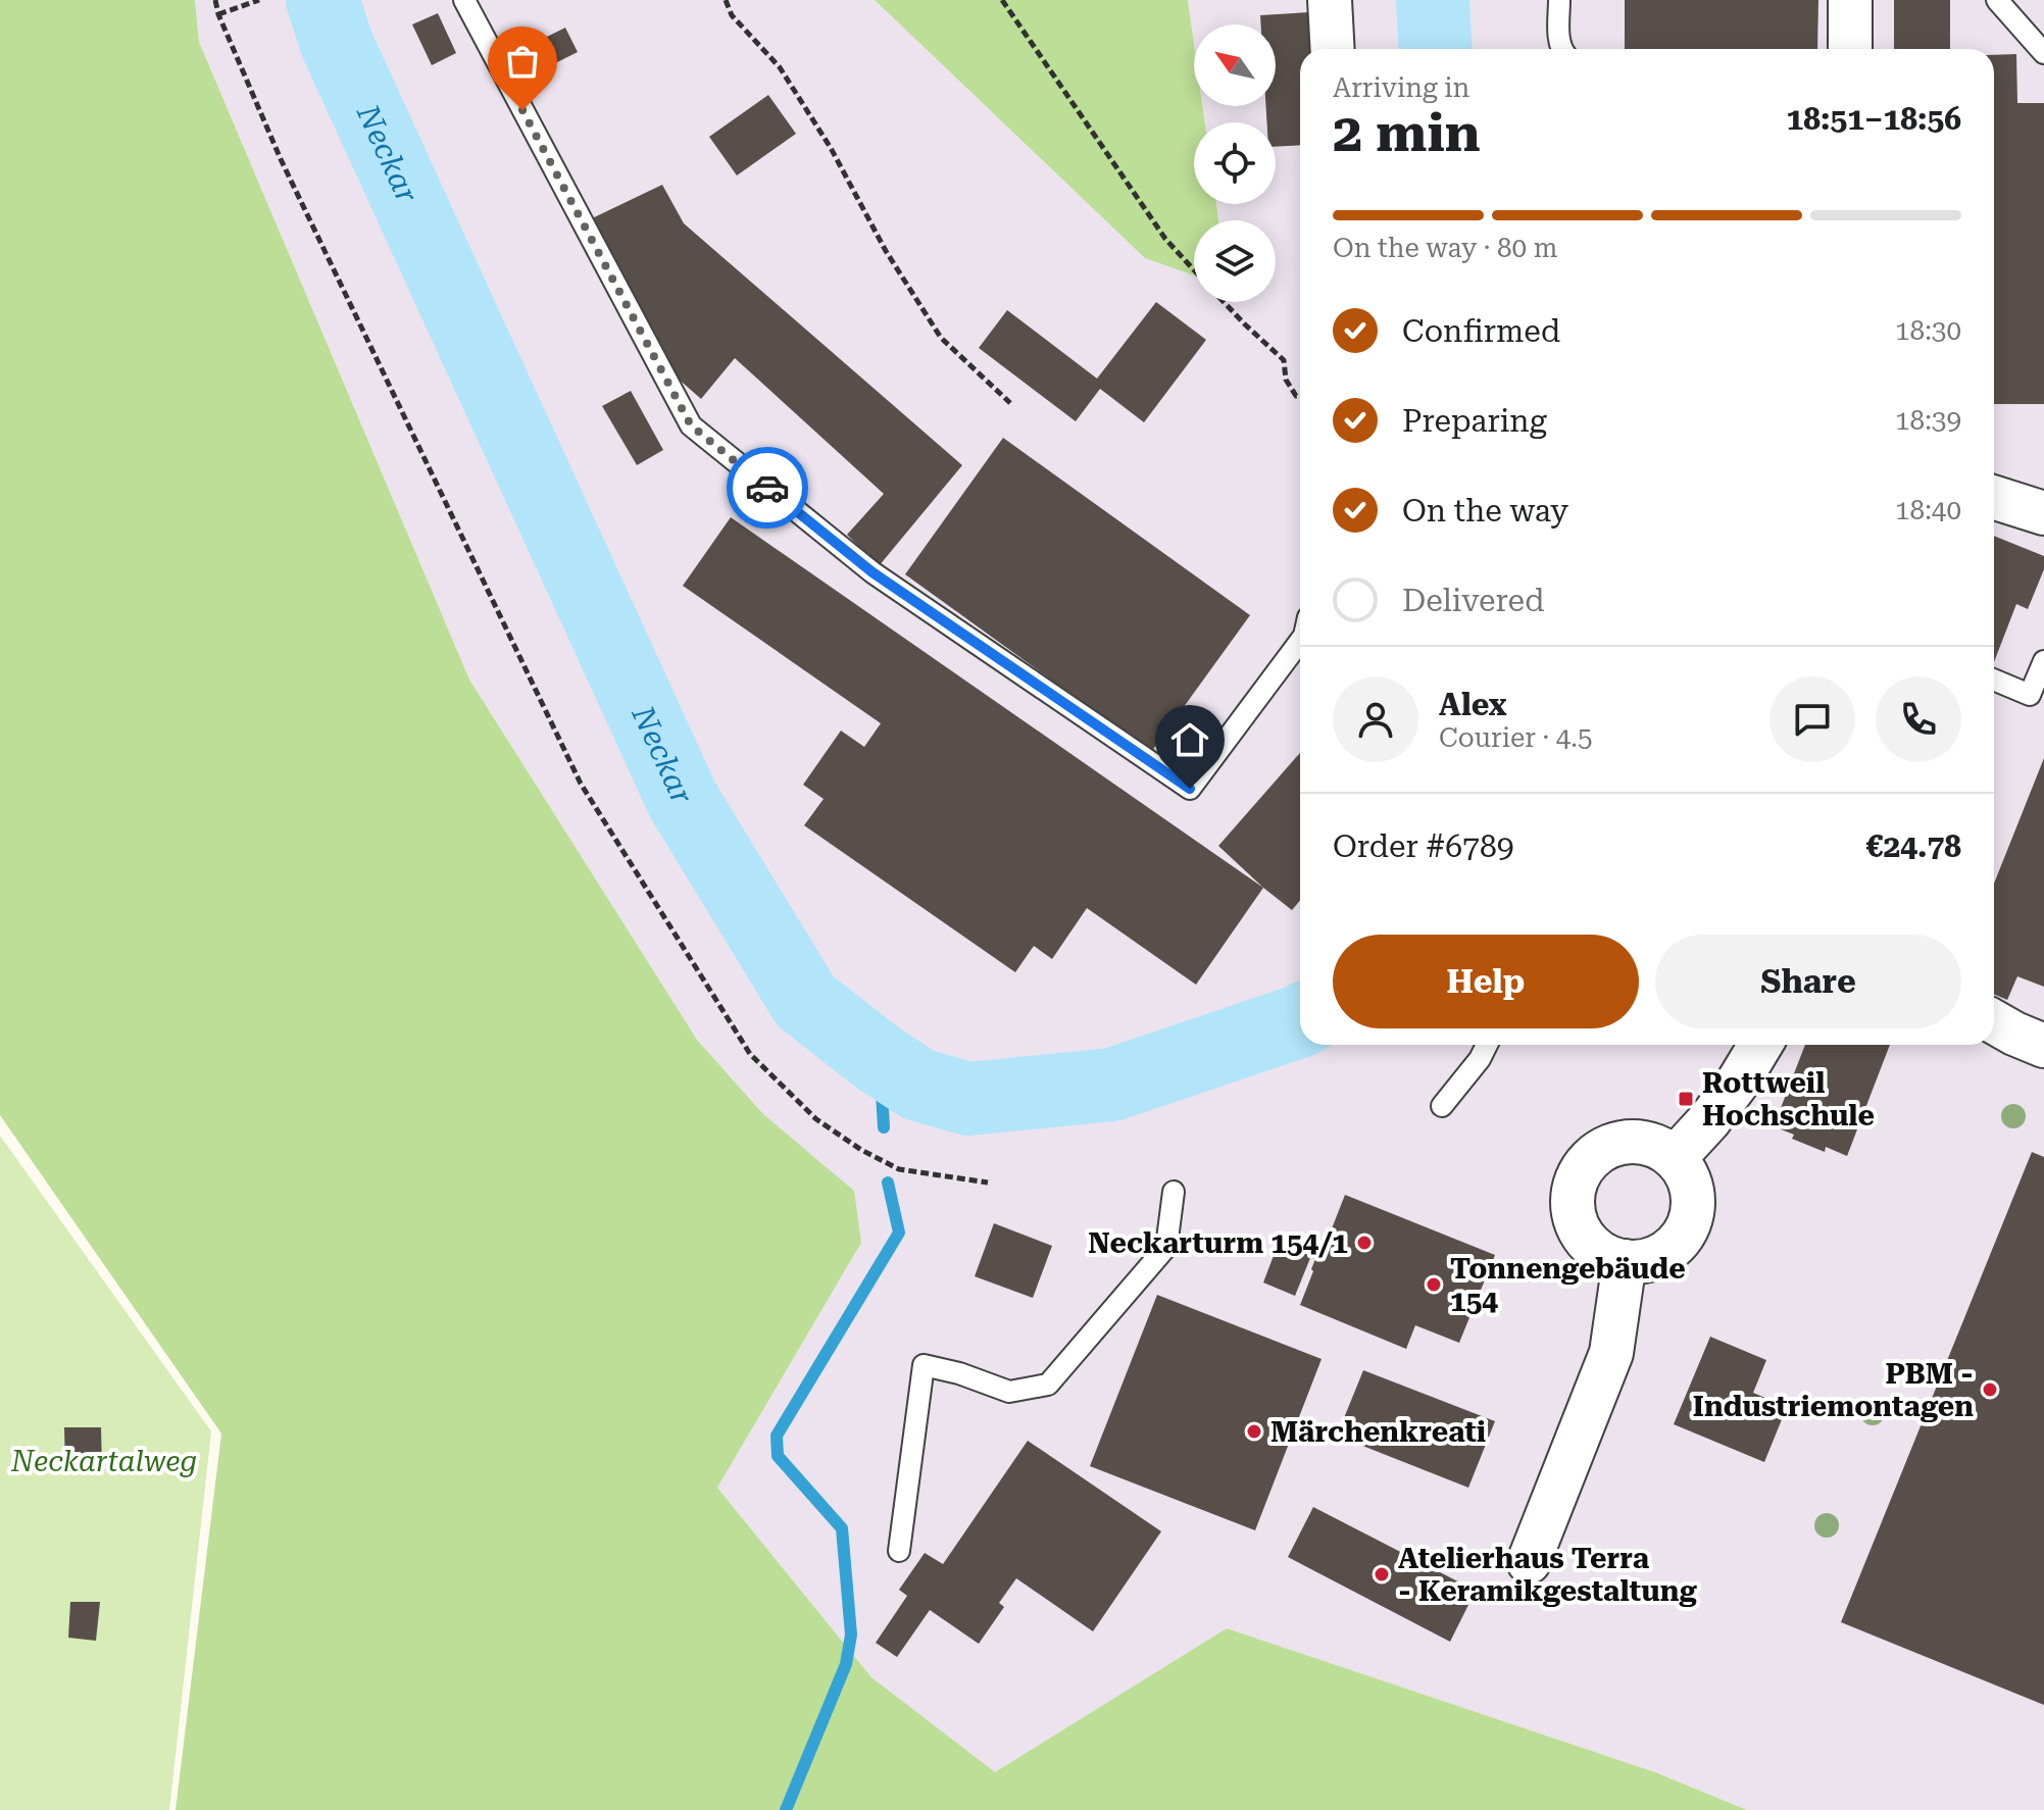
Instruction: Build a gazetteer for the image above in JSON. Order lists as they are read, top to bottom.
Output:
{
  "water": ["Neckar"],
  "parks": ["Neckartalweg"],
  "places": {
    "transit": ["Rottweil Hochschule"],
    "other": [
      "Neckarturm 154/1",
      "Tonnengebäude 154",
      "PBM - Industriemontagen",
      "Märchenkreati",
      "Atelierhaus Terra - Keramikgestaltung"
    ]
  },
  "north": "top left",
  "page": {
    "heading": ["2 min", "Arriving in", "18:51–18:56"],
    "panel": [
      "Alex",
      "Courier · 4.5",
      "Order #6789",
      "€24.78"
    ],
    "bar": "On the way · 80 m",
    "list": [
      ["Confirmed", "18:30"],
      ["Preparing", "18:39"],
      ["On the way", "18:40"],
      "Delivered"
    ],
    "buttons": ["Help", "Share"]
  }
}
